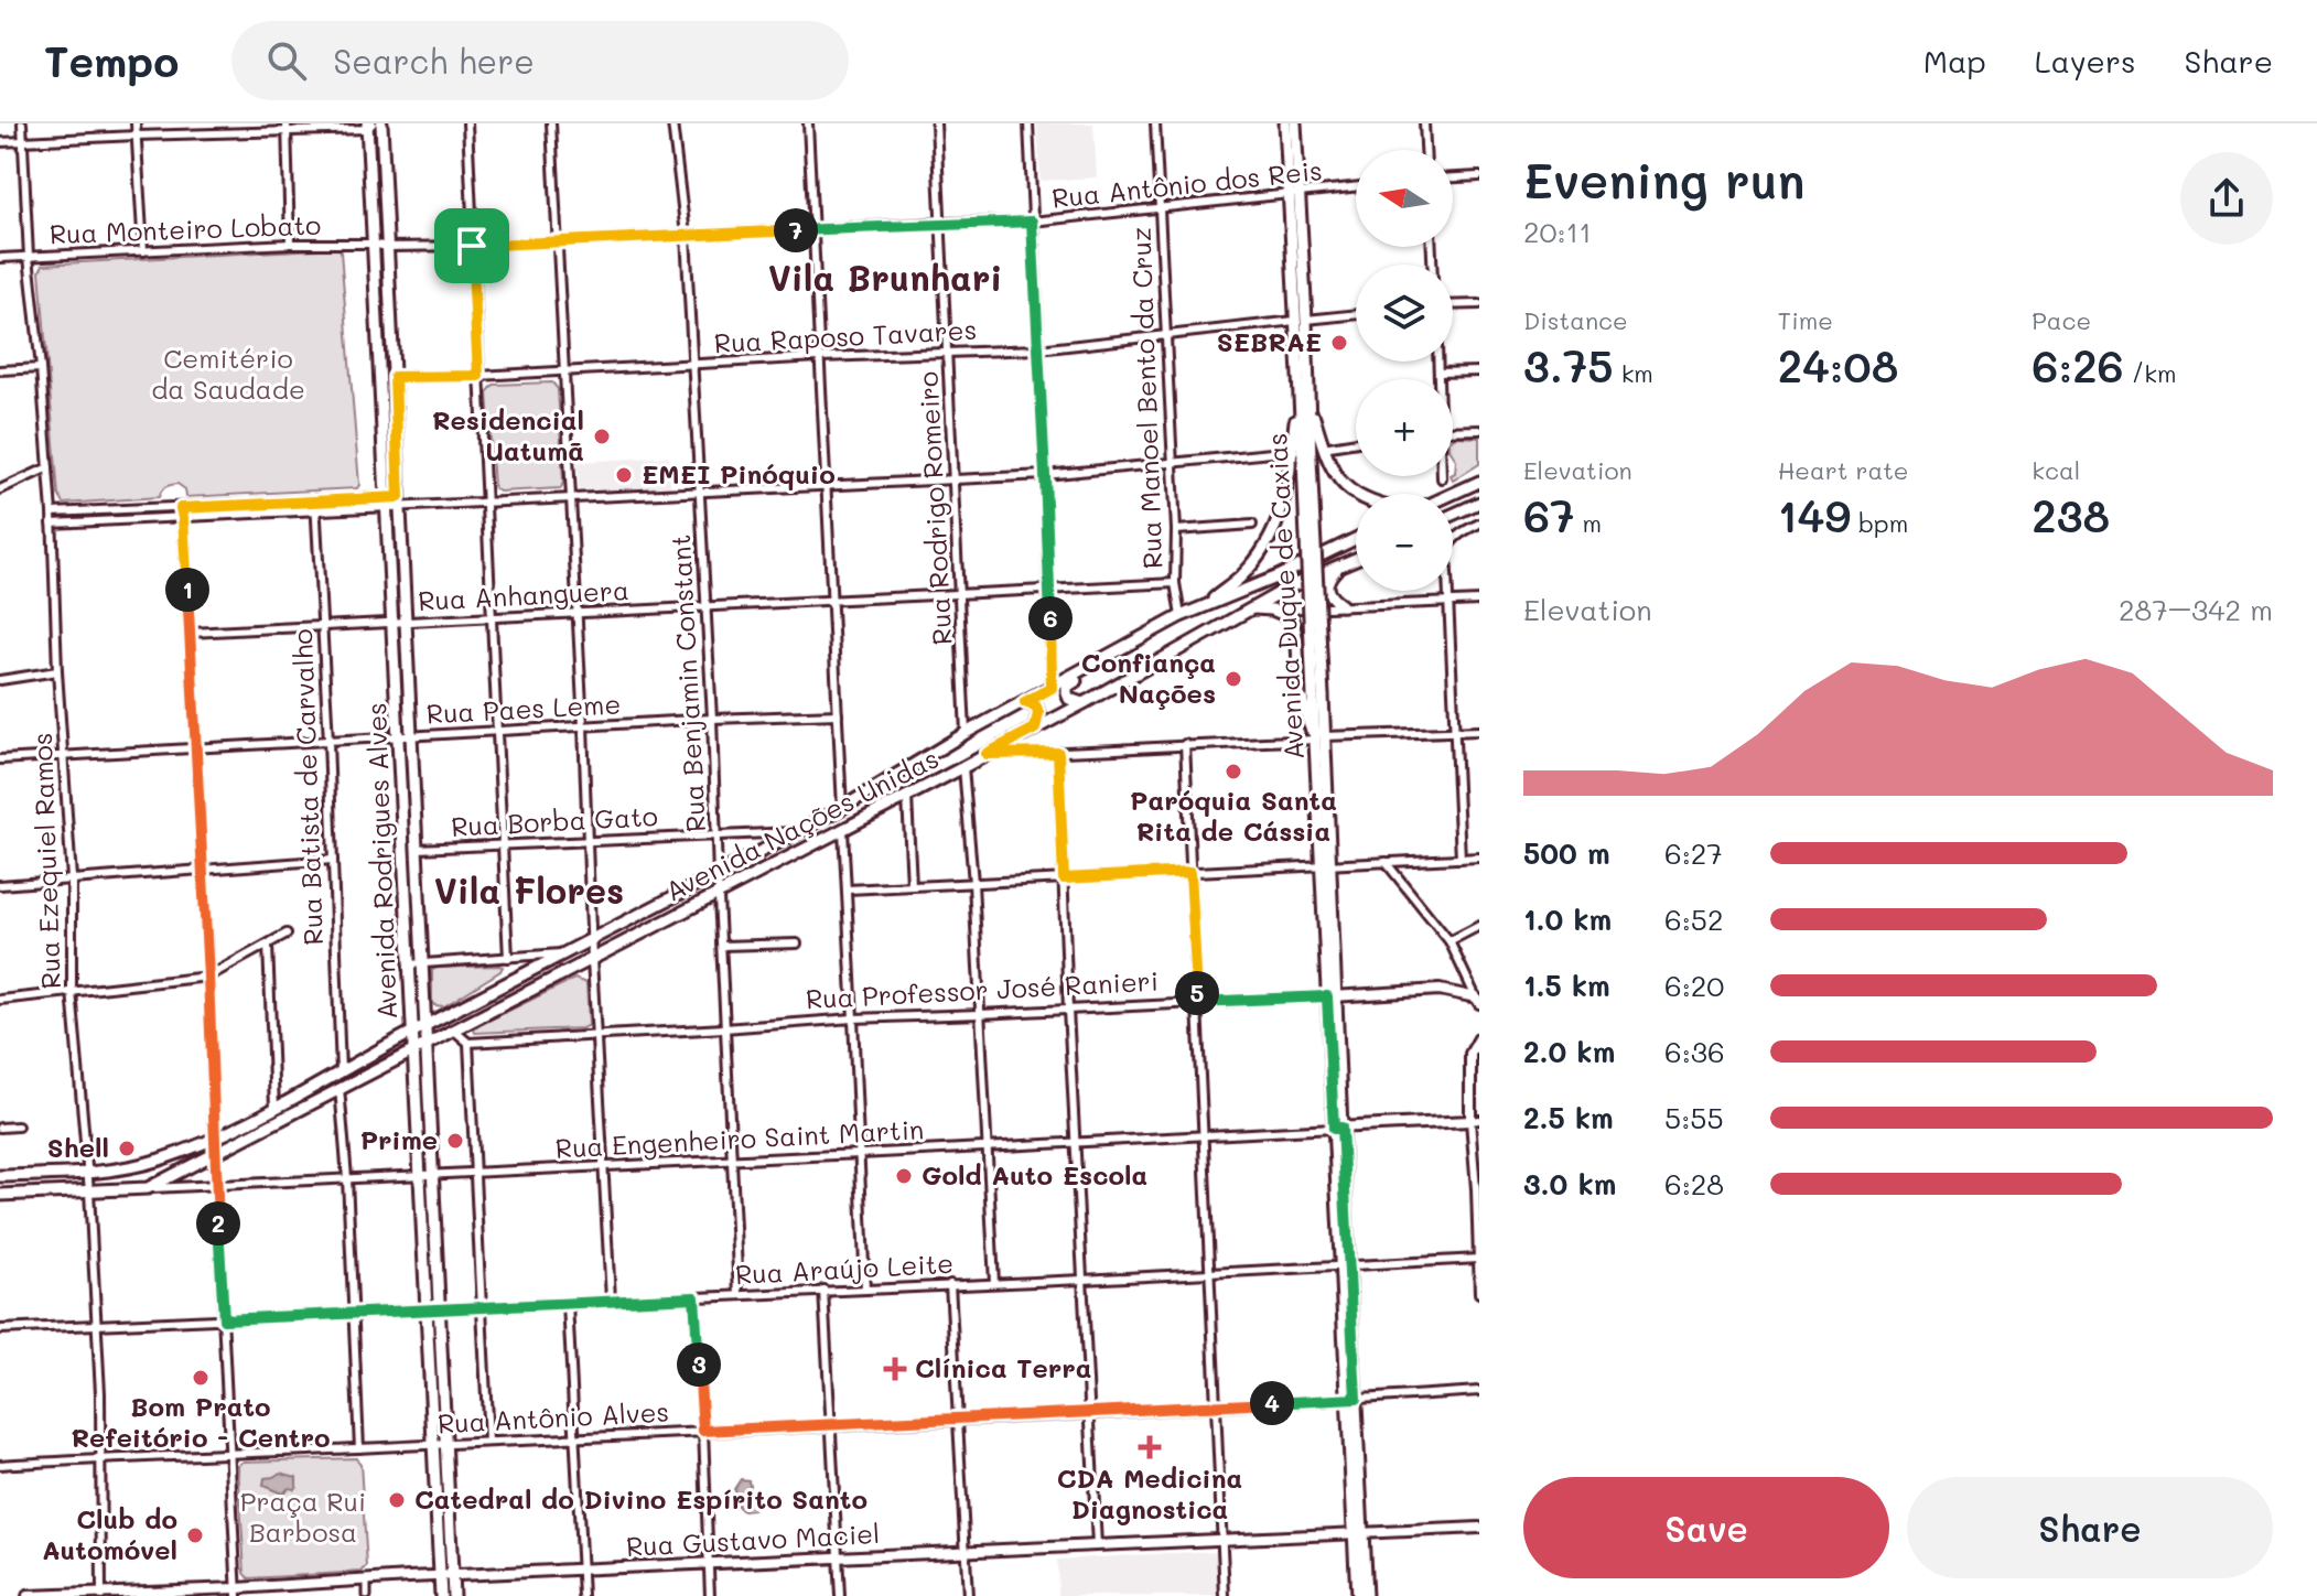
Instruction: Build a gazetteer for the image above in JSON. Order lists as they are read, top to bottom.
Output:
{
  "streets": {
    "main road": ["Avenida Duque de Caxias", "Avenida Nações Unidas", "Avenida Rodrigues Alves"],
    "street": [
      "Rua Antônio dos Reis",
      "Rua Monteiro Lobato",
      "Rua Raposo Tavares",
      "Rua Manoel Bento da Cruz",
      "Rua Rodrigo Romeiro",
      "Rua Anhanguera",
      "Rua Benjamin Constant",
      "Rua Paes Leme",
      "Rua Batista de Carvalho",
      "Rua Borba Gato",
      "Rua Ezequiel Ramos",
      "Rua Professor José Ranieri",
      "Rua Engenheiro Saint Martin",
      "Rua Araújo Leite",
      "Rua Antônio Alves",
      "Rua Gustavo Maciel"
    ]
  },
  "crossings": [
    ["Rua Antônio dos Reis", "Rua Monteiro Lobato"],
    ["Rua Antônio dos Reis", "Rua Manoel Bento da Cruz"],
    ["Rua Antônio dos Reis", "Rua Rodrigo Romeiro"],
    ["Rua Antônio dos Reis", "Avenida Duque de Caxias"],
    ["Rua Antônio dos Reis", "Rua Benjamin Constant"],
    ["Rua Antônio dos Reis", "Avenida Rodrigues Alves"],
    ["Rua Monteiro Lobato", "Rua Ezequiel Ramos"],
    ["Rua Monteiro Lobato", "Avenida Rodrigues Alves"],
    ["Rua Raposo Tavares", "Rua Manoel Bento da Cruz"],
    ["Rua Raposo Tavares", "Rua Rodrigo Romeiro"],
    ["Rua Raposo Tavares", "Avenida Duque de Caxias"],
    ["Rua Raposo Tavares", "Rua Benjamin Constant"],
    ["Rua Raposo Tavares", "Avenida Rodrigues Alves"],
    ["Rua Manoel Bento da Cruz", "Rua Anhanguera"],
    ["Rua Manoel Bento da Cruz", "Avenida Nações Unidas"],
    ["Rua Rodrigo Romeiro", "Rua Anhanguera"],
    ["Rua Rodrigo Romeiro", "Avenida Nações Unidas"],
    ["Rua Anhanguera", "Rua Benjamin Constant"],
    ["Rua Anhanguera", "Rua Batista de Carvalho"],
    ["Rua Anhanguera", "Avenida Rodrigues Alves"],
    ["Avenida Duque de Caxias", "Rua Professor José Ranieri"],
    ["Avenida Duque de Caxias", "Rua Engenheiro Saint Martin"],
    ["Avenida Duque de Caxias", "Rua Araújo Leite"],
    ["Avenida Duque de Caxias", "Rua Antônio Alves"],
    ["Avenida Duque de Caxias", "Rua Gustavo Maciel"],
    ["Rua Benjamin Constant", "Rua Paes Leme"],
    ["Rua Benjamin Constant", "Rua Borba Gato"],
    ["Rua Benjamin Constant", "Avenida Nações Unidas"],
    ["Rua Benjamin Constant", "Rua Professor José Ranieri"],
    ["Rua Benjamin Constant", "Rua Engenheiro Saint Martin"],
    ["Rua Benjamin Constant", "Rua Araújo Leite"],
    ["Rua Paes Leme", "Rua Batista de Carvalho"],
    ["Rua Paes Leme", "Rua Ezequiel Ramos"],
    ["Rua Paes Leme", "Avenida Rodrigues Alves"],
    ["Rua Batista de Carvalho", "Avenida Nações Unidas"],
    ["Rua Borba Gato", "Avenida Nações Unidas"],
    ["Rua Borba Gato", "Avenida Rodrigues Alves"],
    ["Avenida Nações Unidas", "Rua Ezequiel Ramos"],
    ["Avenida Nações Unidas", "Avenida Rodrigues Alves"],
    ["Avenida Nações Unidas", "Rua Engenheiro Saint Martin"],
    ["Rua Ezequiel Ramos", "Rua Araújo Leite"],
    ["Rua Ezequiel Ramos", "Rua Antônio Alves"],
    ["Rua Ezequiel Ramos", "Rua Gustavo Maciel"],
    ["Avenida Rodrigues Alves", "Rua Engenheiro Saint Martin"],
    ["Avenida Rodrigues Alves", "Rua Araújo Leite"],
    ["Avenida Rodrigues Alves", "Rua Antônio Alves"],
    ["Avenida Rodrigues Alves", "Rua Gustavo Maciel"]
  ],
  "districts": ["Vila Brunhari", "Vila Flores"],
  "parks": ["Cemitério da Saudade", "Praça Rui Barbosa"],
  "places": {
    "other": [
      "SEBRAE",
      "Residencial Uatumã",
      "EMEI Pinóquio",
      "Confiança Nações",
      "Paróquia Santa Rita de Cássia",
      "Prime",
      "Shell",
      "Gold Auto Escola",
      "Bom Prato Refeitório - Centro",
      "Catedral do Divino Espírito Santo",
      "Club do Automóvel"
    ],
    "health": ["Clínica Terra", "CDA Medicina Diagnostica"]
  },
  "north": "left",
  "page": {
    "header": "Tempo",
    "search": "Search here",
    "nav": ["Map", "Layers", "Share"],
    "heading": ["Evening run", "20:11"],
    "map_buttons": ["+", "−"],
    "pins": [
      "7",
      "1",
      "6",
      "5",
      "2",
      "3",
      "4"
    ],
    "stats": [
      ["Distance", "3.75 km"],
      ["Time", "24:08"],
      ["Pace", "6:26 /km"],
      ["Elevation", "67 m"],
      ["Heart rate", "149 bpm"],
      ["kcal", "238"]
    ],
    "chart": ["Elevation", "287–342 m"],
    "list": [
      {
        "name": "500 m",
        "note": "6:27"
      },
      {
        "name": "1.0 km",
        "note": "6:52"
      },
      {
        "name": "1.5 km",
        "note": "6:20"
      },
      {
        "name": "2.0 km",
        "note": "6:36"
      },
      {
        "name": "2.5 km",
        "note": "5:55"
      },
      {
        "name": "3.0 km",
        "note": "6:28"
      }
    ],
    "buttons": ["Save", "Share"]
  }
}
